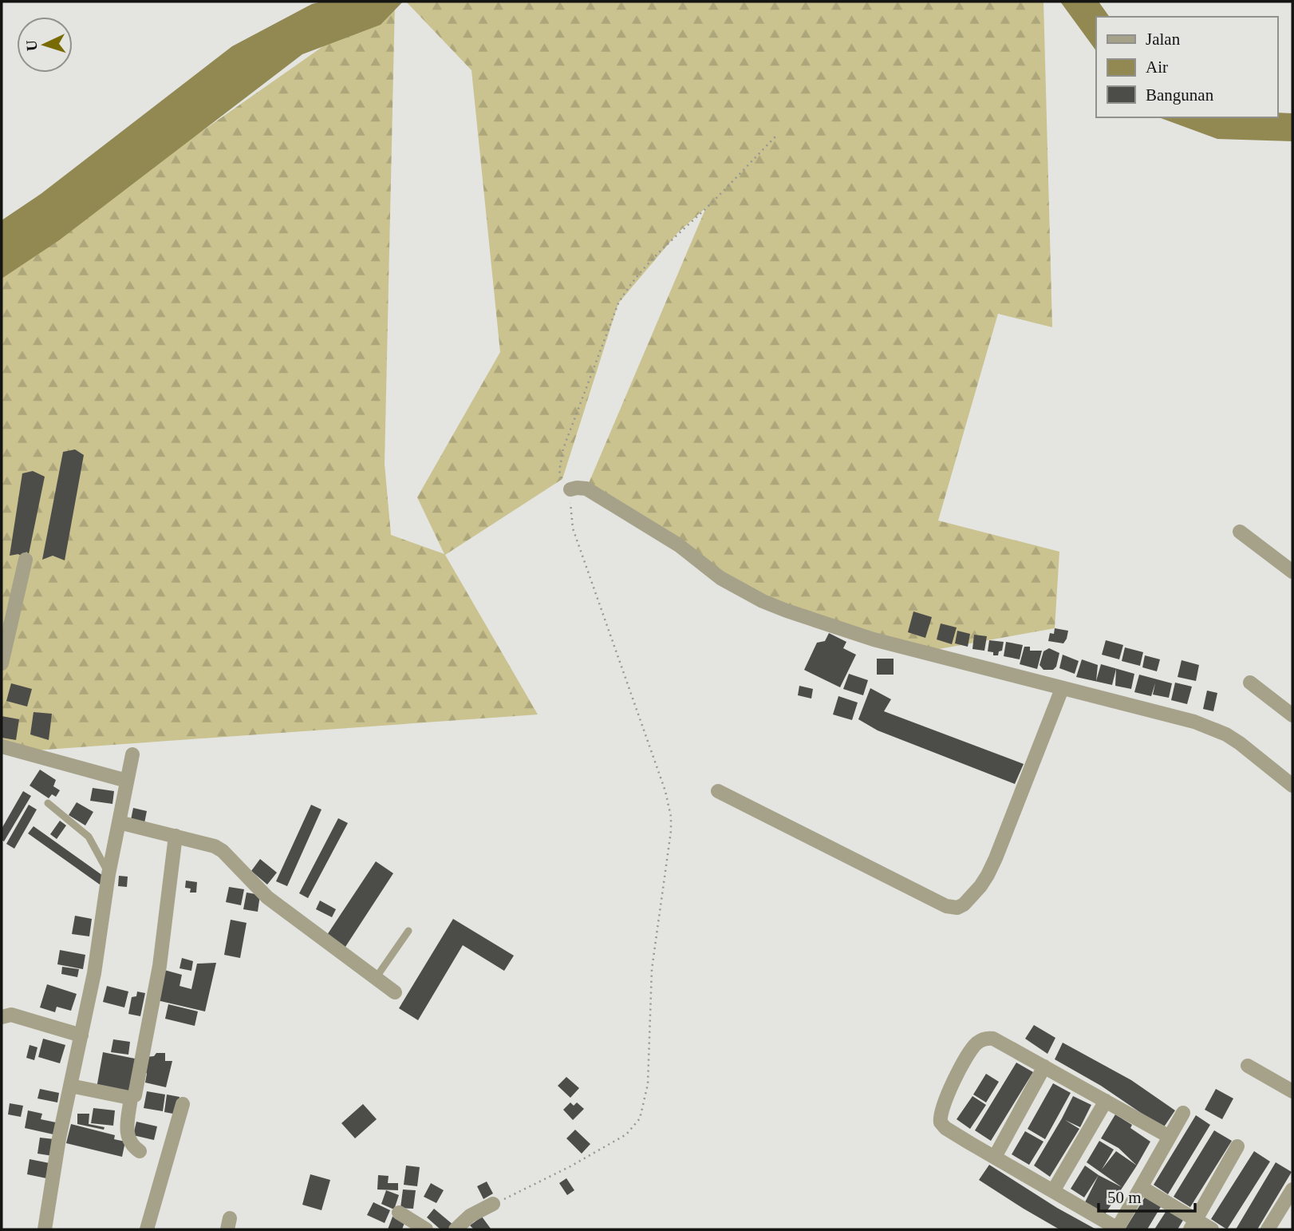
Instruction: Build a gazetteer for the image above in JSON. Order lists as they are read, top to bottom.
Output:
{
  "legend": ["Jalan", "Air", "Bangunan"],
  "scale_bar": "50 m",
  "north": "left"
}
